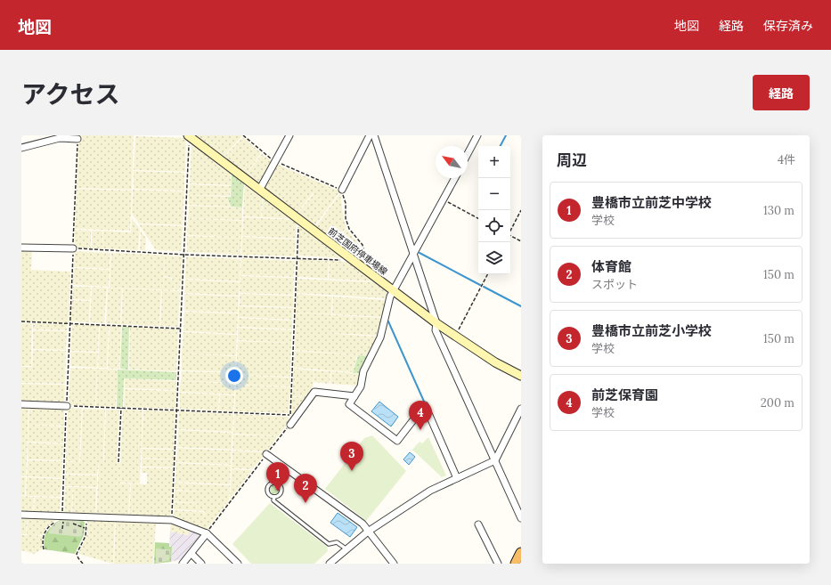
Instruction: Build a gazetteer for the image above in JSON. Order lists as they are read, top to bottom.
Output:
{
  "streets": {
    "main road": ["前芝国府停車場線"]
  },
  "north": "top left",
  "page": {
    "header": "地図",
    "nav": ["地図", "経路", "保存済み"],
    "title": "アクセス",
    "buttons": "経路",
    "heading": ["周辺", "4件"],
    "map_buttons": ["+", "−"],
    "list": [
      {
        "mark": "1",
        "name": "豊橋市立前芝中学校",
        "note": "学校",
        "value": "130 m"
      },
      {
        "mark": "2",
        "name": "体育館",
        "note": "スポット",
        "value": "150 m"
      },
      {
        "mark": "3",
        "name": "豊橋市立前芝小学校",
        "note": "学校",
        "value": "150 m"
      },
      {
        "mark": "4",
        "name": "前芝保育園",
        "note": "学校",
        "value": "200 m"
      }
    ],
    "pins": [
      "4",
      "3",
      "1",
      "2"
    ]
  }
}
